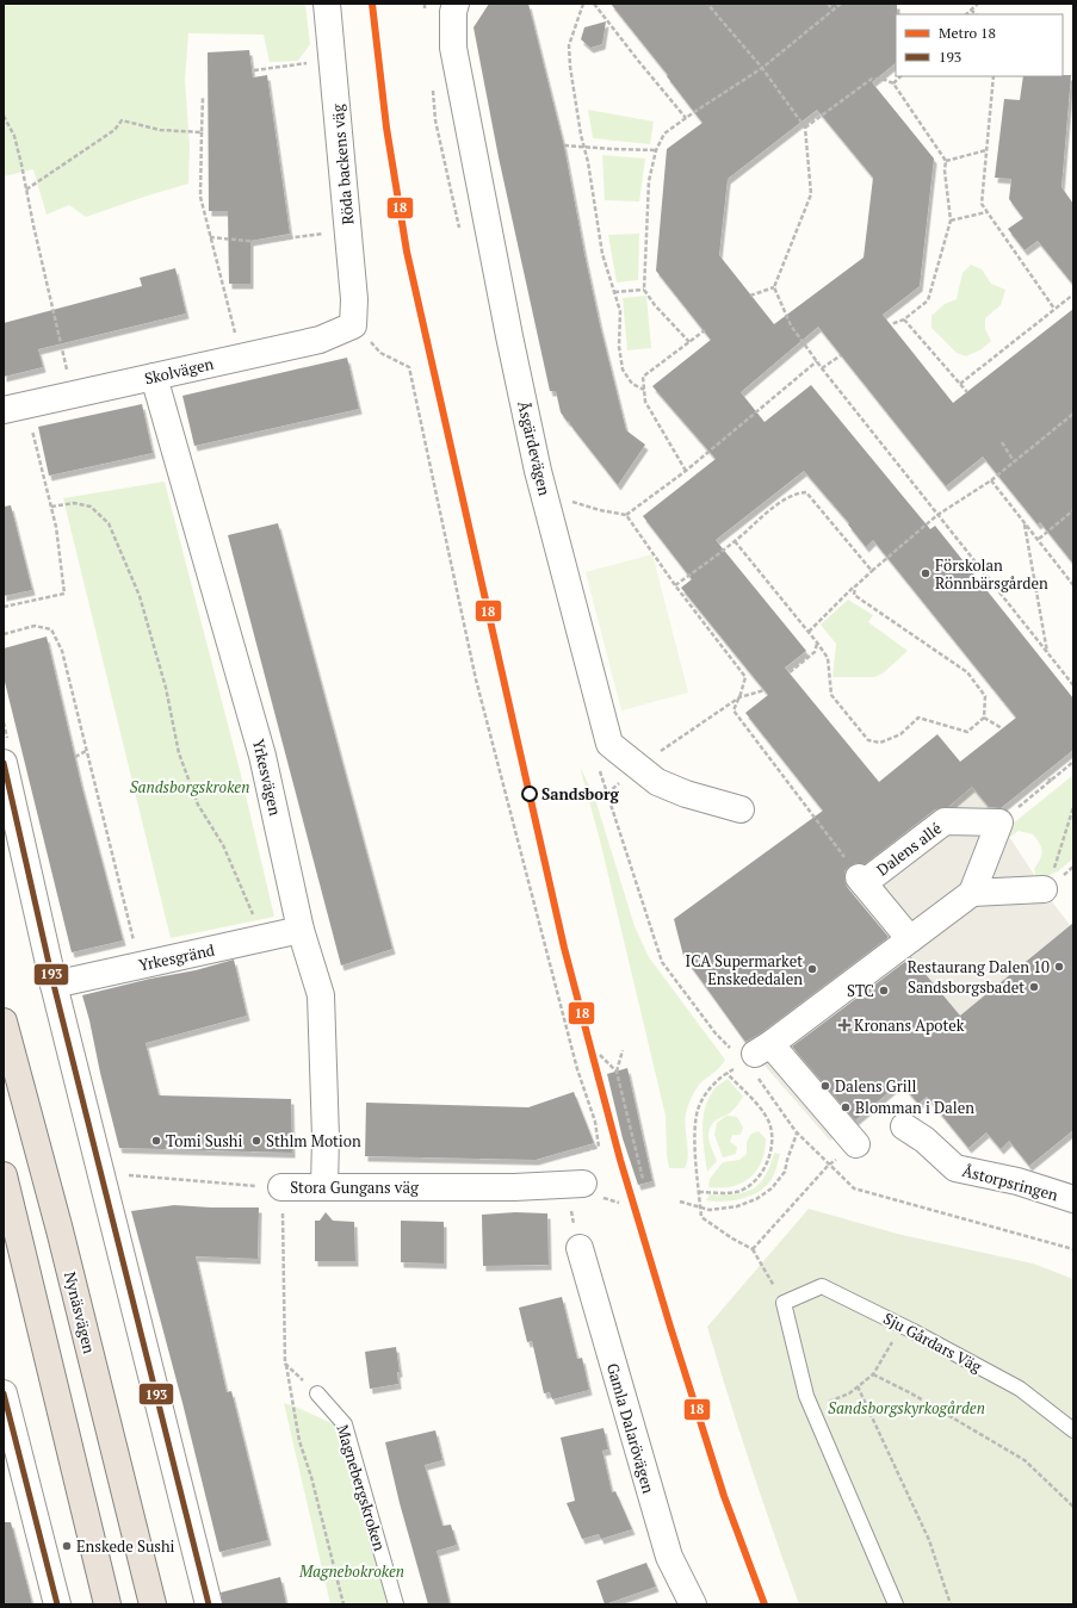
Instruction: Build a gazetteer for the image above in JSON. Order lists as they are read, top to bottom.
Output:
{
  "streets": {
    "highway": ["Nynäsvägen"],
    "street": [
      "Röda backens väg",
      "Skolvägen",
      "Åsgärdevägen",
      "Yrkesvägen",
      "Dalens allé",
      "Yrkesgränd",
      "Åstorpsringen",
      "Stora Gungans väg",
      "Gamla Dalarövägen"
    ],
    "lane": ["Sju Gårdars Väg", "Magnebergskroken"]
  },
  "crossings": [
    ["Röda backens väg", "Skolvägen"],
    ["Skolvägen", "Yrkesvägen"],
    ["Yrkesvägen", "Yrkesgränd"],
    ["Yrkesvägen", "Stora Gungans väg"]
  ],
  "parks": ["Sandsborgskroken", "Sandsborgskyrkogården", "Magnebokroken"],
  "places": {
    "other": [
      "Förskolan Rönnbärsgården",
      "Sandsborg",
      "Restaurang Dalen 10",
      "ICA Supermarket Enskededalen",
      "Sandsborgsbadet",
      "STC",
      "Dalens Grill",
      "Blomman i Dalen",
      "Tomi Sushi",
      "Sthlm Motion",
      "Enskede Sushi"
    ],
    "health": ["Kronans Apotek"]
  },
  "lines": ["metro line 18", "transit line 193"],
  "legend": ["Metro 18", "193"]
}
